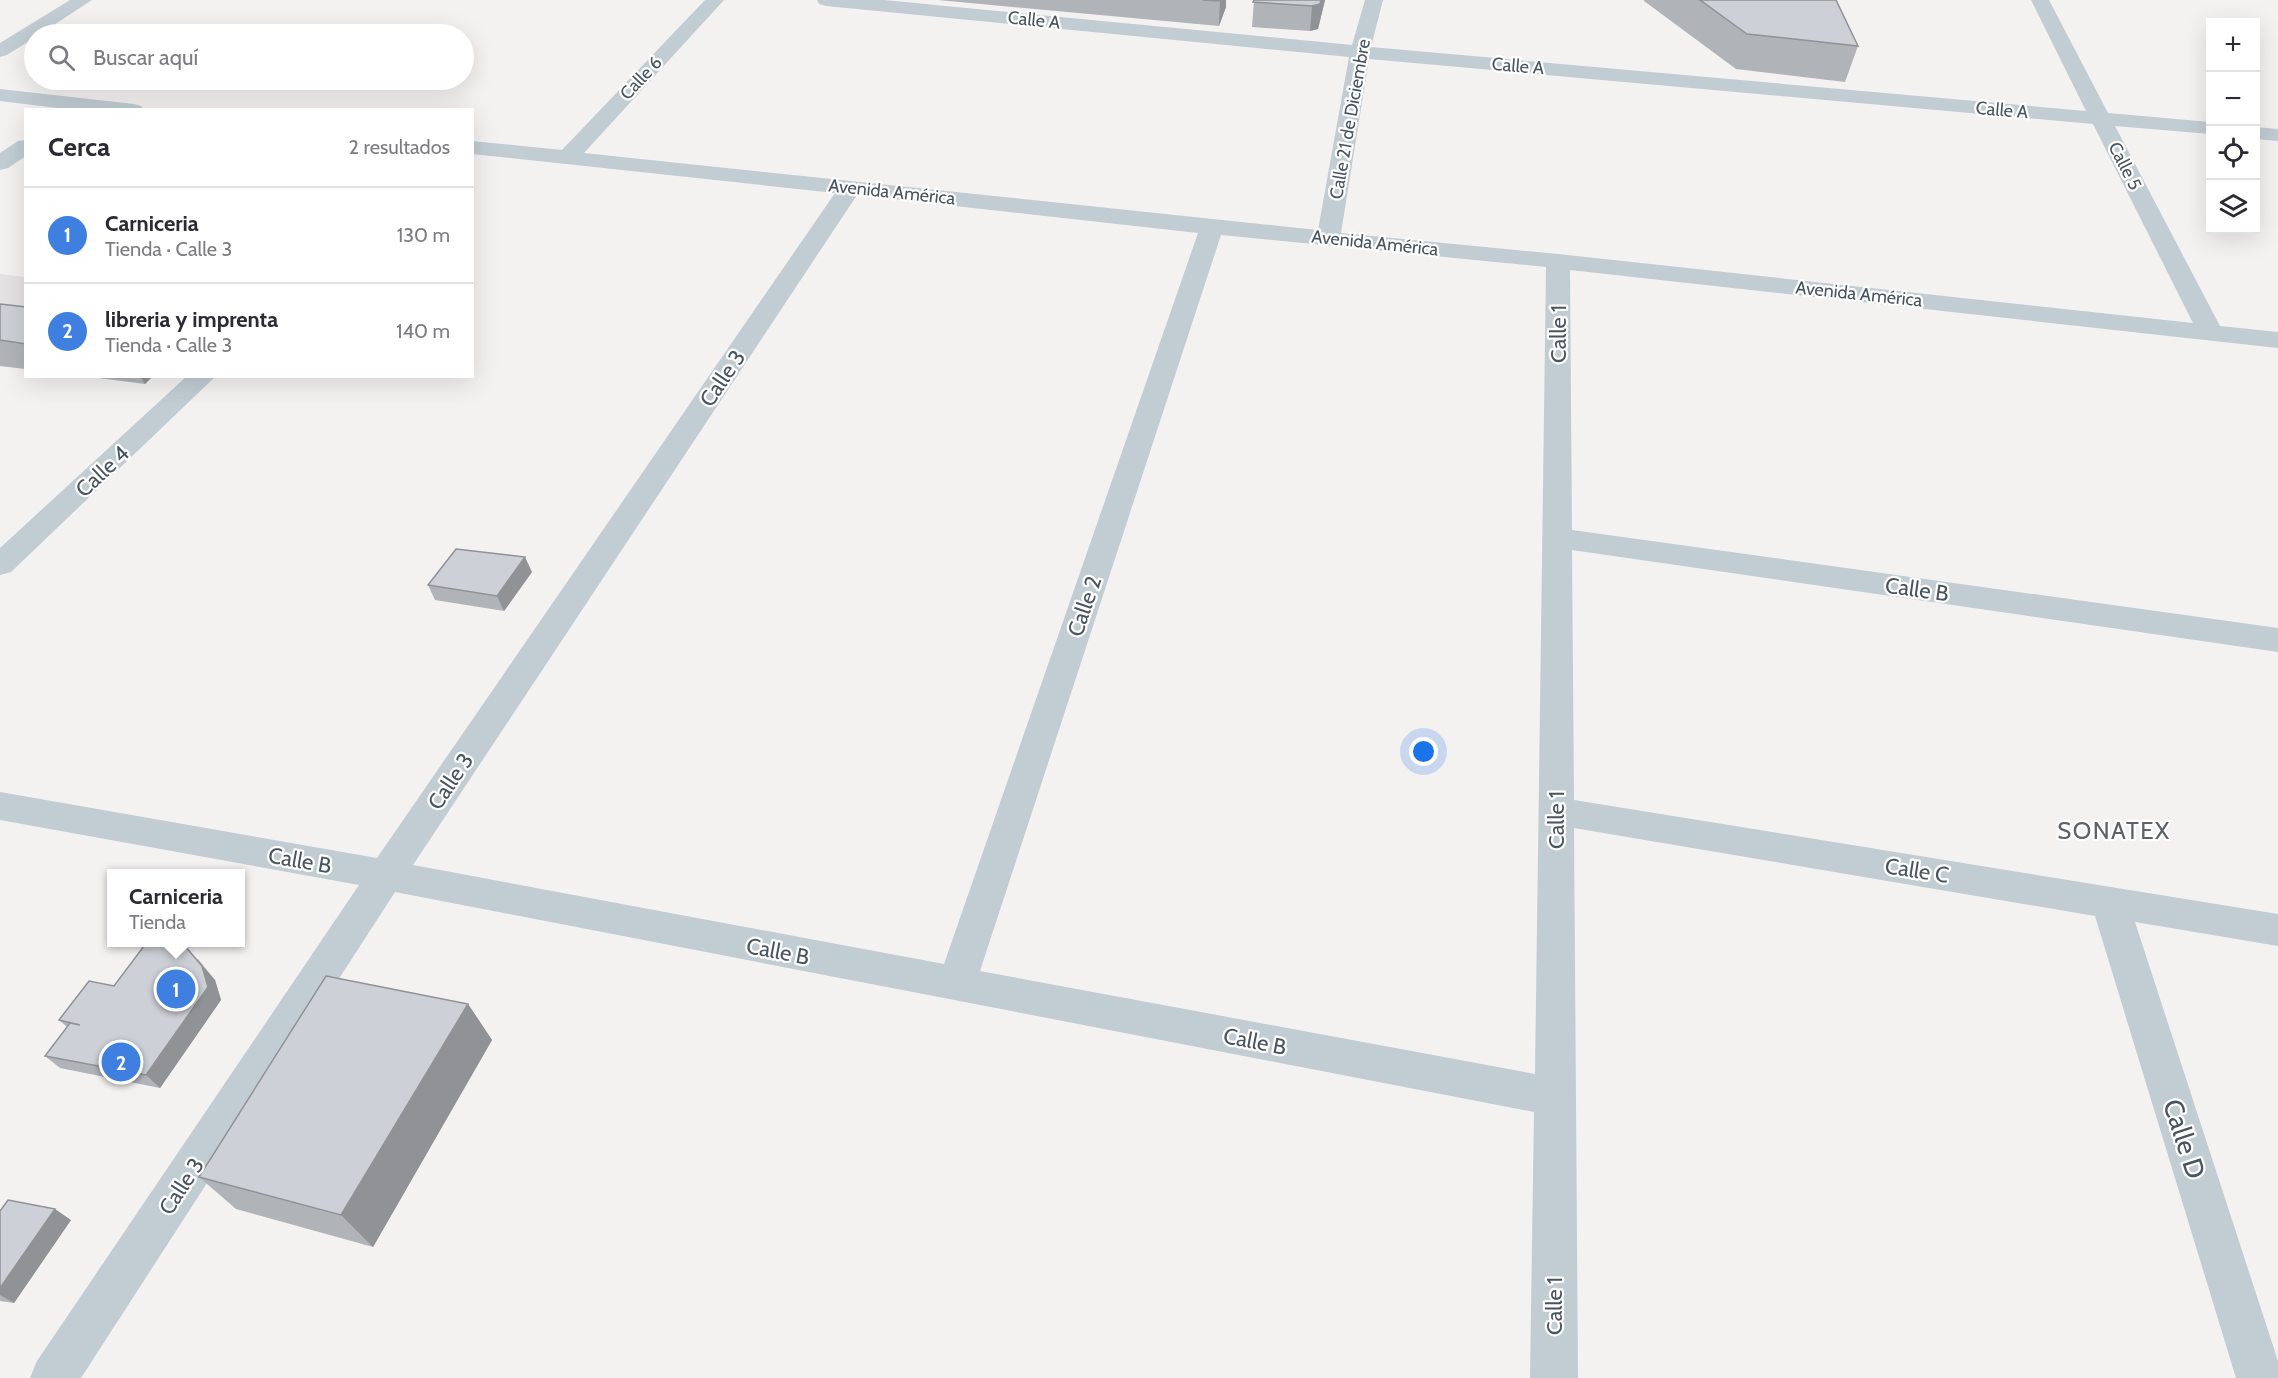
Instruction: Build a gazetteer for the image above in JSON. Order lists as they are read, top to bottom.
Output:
{
  "streets": {
    "street": [
      "Calle A",
      "Calle 6",
      "Calle 21 de Diciembre",
      "Calle 5",
      "Avenida América",
      "Calle 1",
      "Calle 3",
      "Calle 4",
      "Calle B",
      "Calle 2",
      "Calle C",
      "Calle D"
    ]
  },
  "crossings": [
    ["Calle A", "Calle 21 de Diciembre"],
    ["Calle A", "Calle 5"],
    ["Calle 6", "Avenida América"],
    ["Calle 21 de Diciembre", "Avenida América"],
    ["Calle 5", "Avenida América"],
    ["Avenida América", "Calle 1"],
    ["Avenida América", "Calle 3"],
    ["Avenida América", "Calle 2"],
    ["Calle 1", "Calle B"],
    ["Calle 1", "Calle C"],
    ["Calle 3", "Calle B"],
    ["Calle B", "Calle 2"],
    ["Calle C", "Calle D"]
  ],
  "districts": ["SONATEX"],
  "page": {
    "map_buttons": ["+", "−"],
    "search": "Buscar aquí",
    "heading": ["Cerca", "2 resultados"],
    "list": [
      {
        "mark": "1",
        "name": "Carniceria",
        "note": "Tienda · Calle 3",
        "value": "130 m"
      },
      {
        "mark": "2",
        "name": "libreria y imprenta",
        "note": "Tienda · Calle 3",
        "value": "140 m"
      }
    ],
    "popup": ["Carniceria", "Tienda"],
    "pins": ["1", "2"]
  }
}
